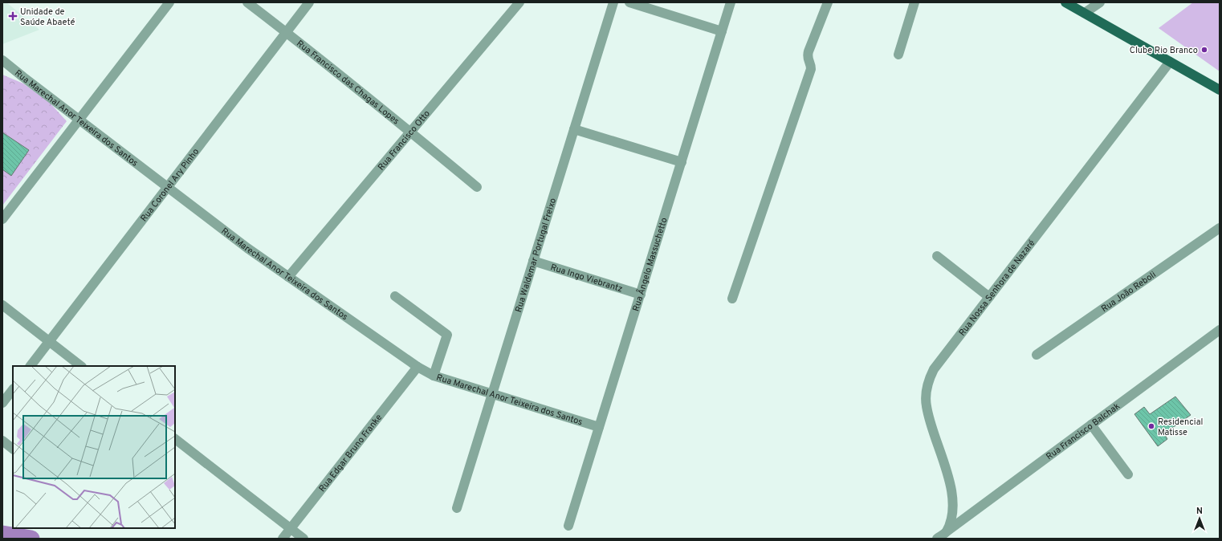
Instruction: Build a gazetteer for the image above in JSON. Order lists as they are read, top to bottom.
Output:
{
  "streets": {
    "street": [
      "Rua Francisco das Chagas Lopes",
      "Rua Marechal Anor Teixeira dos Santos",
      "Rua Francisco Otto",
      "Rua Coronel Ary Pinho",
      "Rua Waldemar Portugal Freixo",
      "Rua Ângelo Massuchetto",
      "Rua Ingo Viebrantz",
      "Rua Nossa Senhora de Nazaré",
      "Rua João Reboli",
      "Rua Francisco Balchak",
      "Rua Edgar Bruno Franke"
    ]
  },
  "crossings": [
    ["Rua Francisco das Chagas Lopes", "Rua Francisco Otto"],
    ["Rua Francisco das Chagas Lopes", "Rua Coronel Ary Pinho"],
    ["Rua Marechal Anor Teixeira dos Santos", "Rua Francisco Otto"],
    ["Rua Marechal Anor Teixeira dos Santos", "Rua Coronel Ary Pinho"],
    ["Rua Marechal Anor Teixeira dos Santos", "Rua Waldemar Portugal Freixo"],
    ["Rua Marechal Anor Teixeira dos Santos", "Rua Ângelo Massuchetto"],
    ["Rua Marechal Anor Teixeira dos Santos", "Rua Edgar Bruno Franke"],
    ["Rua Waldemar Portugal Freixo", "Rua Ingo Viebrantz"],
    ["Rua Ângelo Massuchetto", "Rua Ingo Viebrantz"],
    ["Rua Nossa Senhora de Nazaré", "Rua Francisco Balchak"]
  ],
  "places": {
    "health": ["Unidade de Saúde Abaeté"],
    "other": ["Clube Rio Branco", "Residencial Matisse"]
  },
  "north": "top"
}
